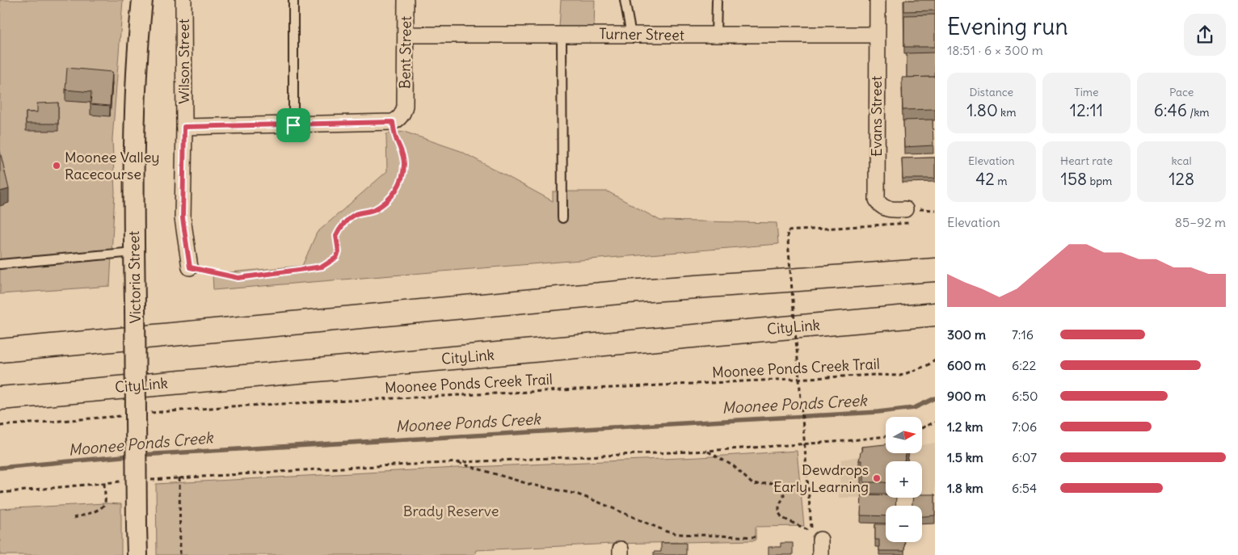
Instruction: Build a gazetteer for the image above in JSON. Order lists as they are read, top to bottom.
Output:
{
  "streets": {
    "highway": ["CityLink"],
    "street": [
      "Turner Street",
      "Bent Street",
      "Wilson Street",
      "Evans Street",
      "Victoria Street"
    ],
    "path": ["Moonee Ponds Creek Trail"]
  },
  "crossings": [
    ["Turner Street", "Bent Street"],
    ["Turner Street", "Evans Street"]
  ],
  "water": ["Moonee Ponds Creek"],
  "parks": ["Brady Reserve"],
  "places": ["Moonee Valley Racecourse", "Dewdrops Early Learning"],
  "north": "right",
  "page": {
    "heading": ["Evening run", "18:51 · 6 × 300 m"],
    "stats": [
      ["Distance", "1.80 km"],
      ["Time", "12:11"],
      ["Pace", "6:46 /km"],
      ["Elevation", "42 m"],
      ["Heart rate", "158 bpm"],
      ["kcal", "128"]
    ],
    "chart": ["Elevation", "85–92 m"],
    "list": [
      {
        "name": "300 m",
        "note": "7:16"
      },
      {
        "name": "600 m",
        "note": "6:22"
      },
      {
        "name": "900 m",
        "note": "6:50"
      },
      {
        "name": "1.2 km",
        "note": "7:06"
      },
      {
        "name": "1.5 km",
        "note": "6:07"
      },
      {
        "name": "1.8 km",
        "note": "6:54"
      }
    ],
    "map_buttons": ["+", "−"]
  }
}
